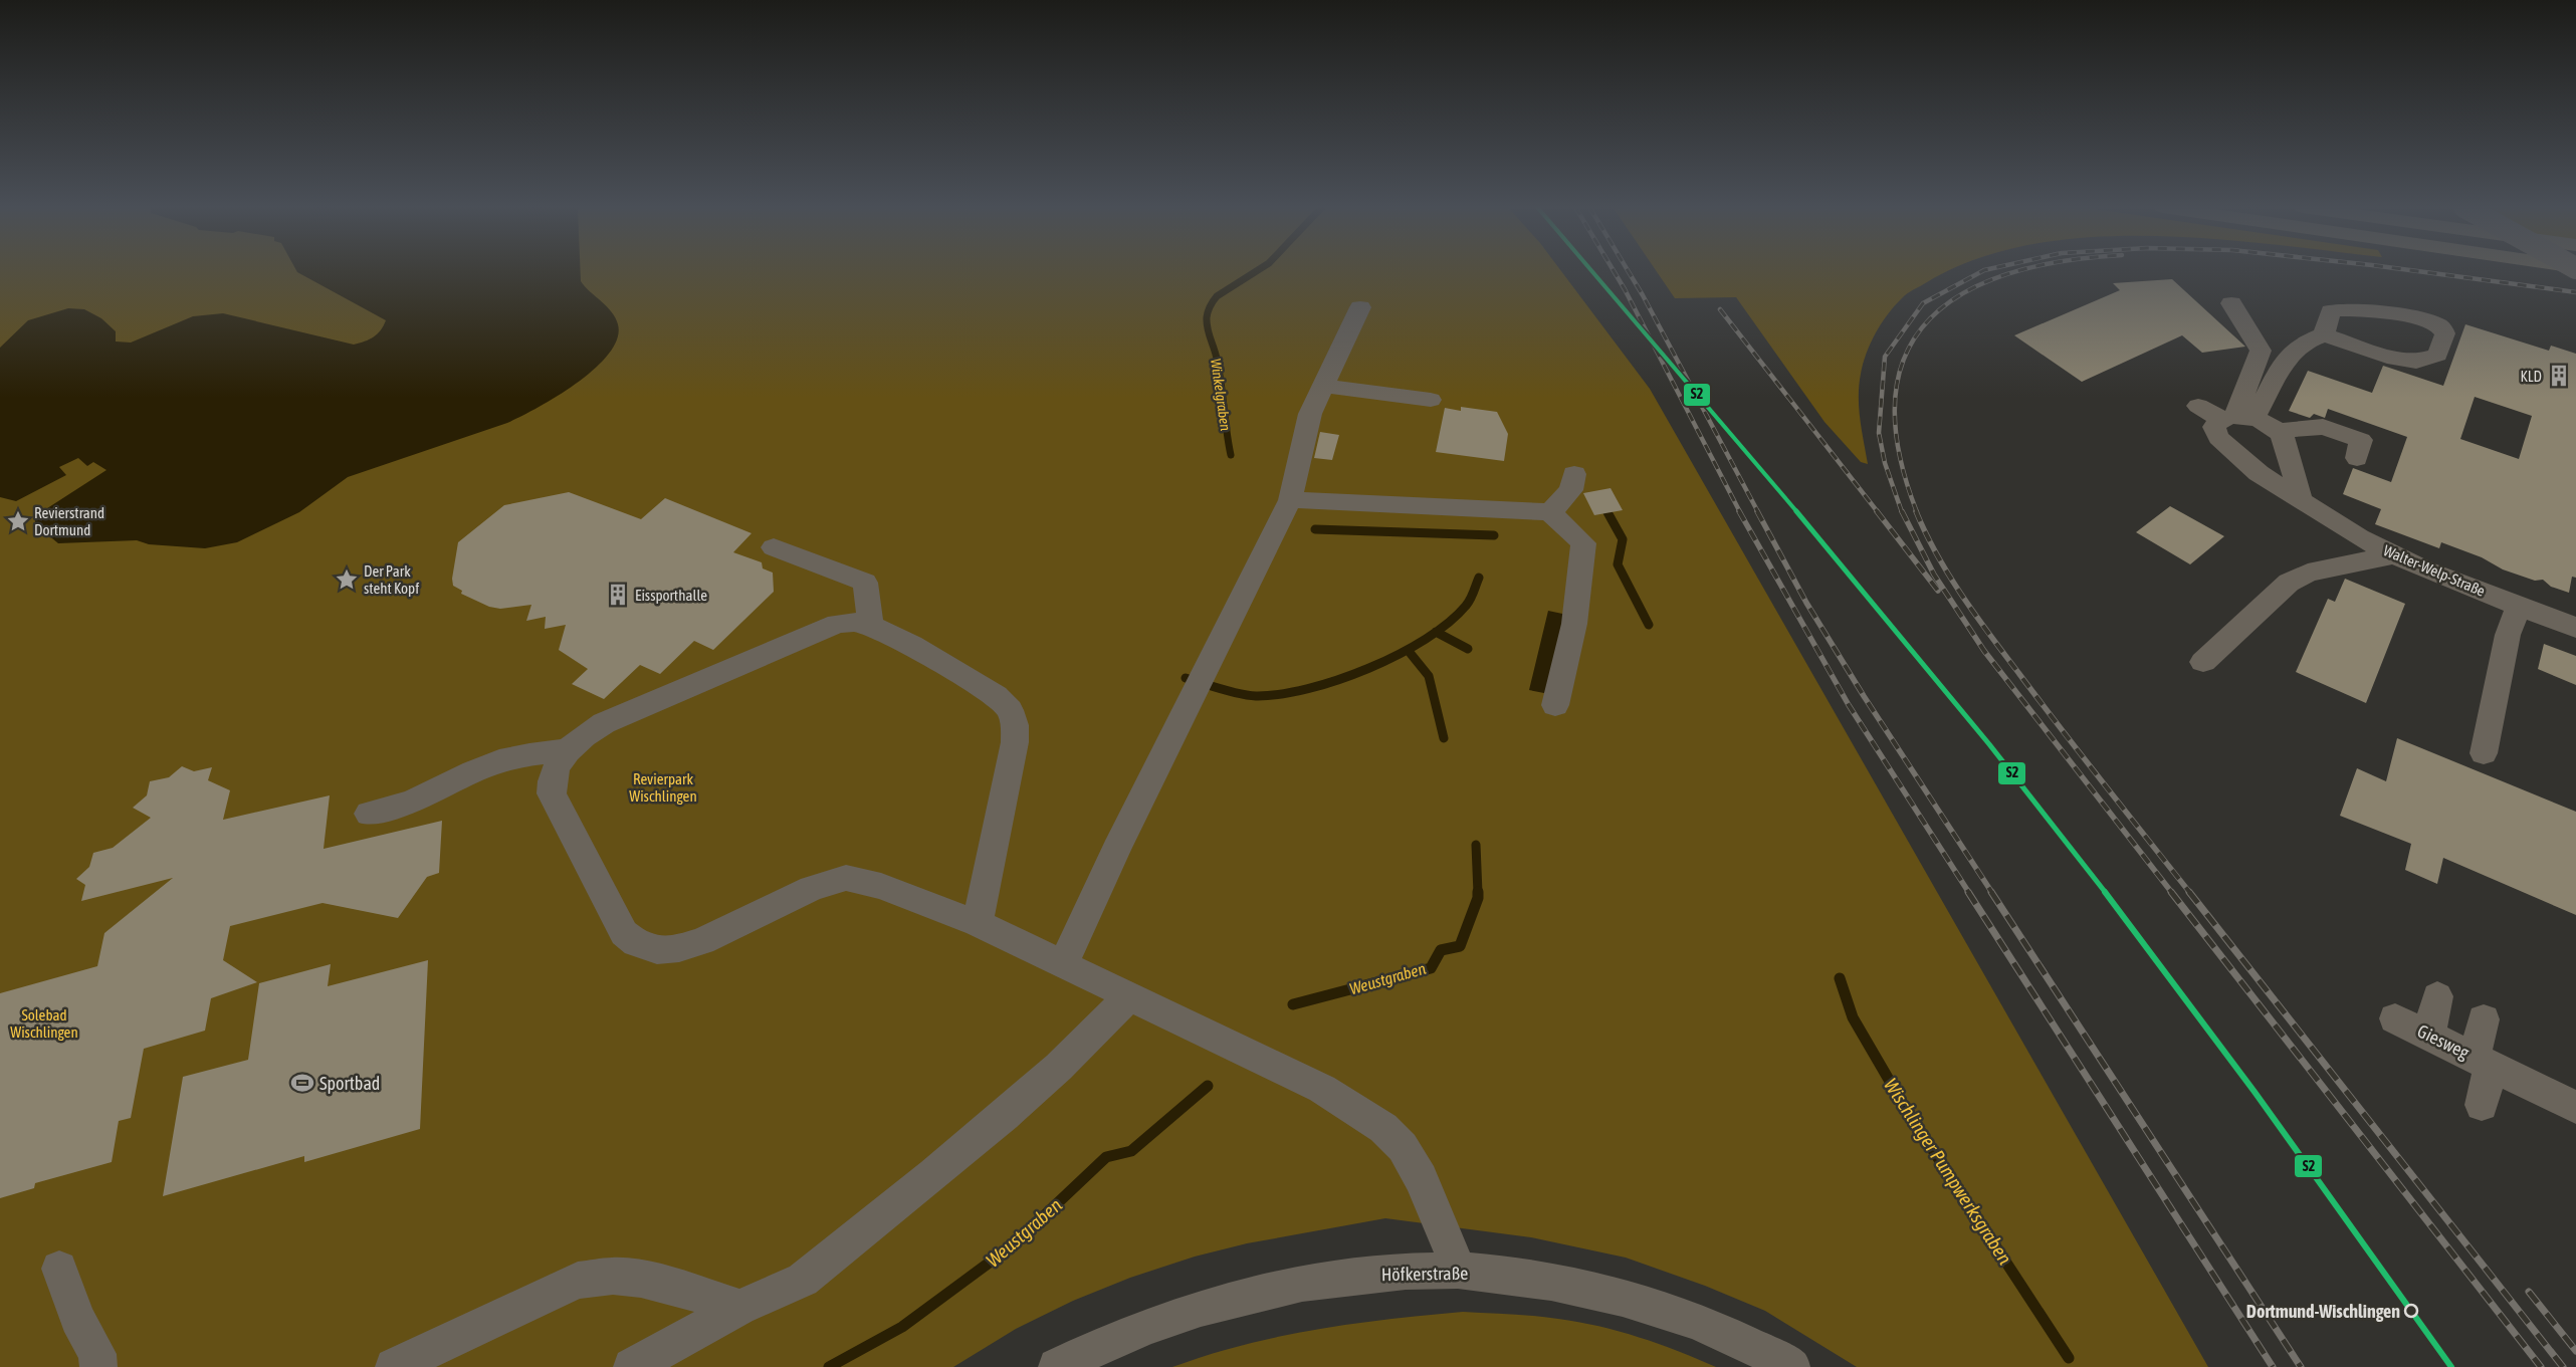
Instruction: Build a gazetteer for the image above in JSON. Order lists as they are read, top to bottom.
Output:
{
  "streets": {
    "street": ["Walter-Welp-Straße", "Giesweg", "Höfkerstraße"]
  },
  "water": ["Winkelgraben", "Weustgraben", "Wischlinger Pumpwerksgraben"],
  "parks": ["Revierpark Wischlingen", "Solebad Wischlingen"],
  "places": {
    "building": ["KLD", "Eissporthalle"],
    "place": ["Revierstrand Dortmund", "Der Park steht Kopf"],
    "sports": ["Sportbad"],
    "other": ["Dortmund-Wischlingen"]
  },
  "lines": ["transit line S2"]
}
